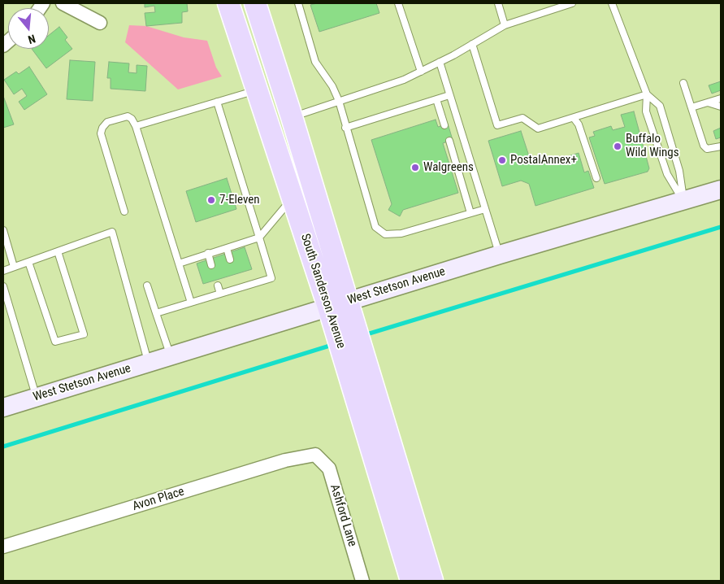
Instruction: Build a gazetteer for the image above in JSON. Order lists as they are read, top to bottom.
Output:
{
  "streets": {
    "main road": ["West Stetson Avenue", "South Sanderson Avenue"],
    "street": ["Avon Place", "Ashford Lane"]
  },
  "crossings": [
    ["West Stetson Avenue", "South Sanderson Avenue"],
    ["Avon Place", "Ashford Lane"]
  ],
  "places": [
    "Buffalo Wild Wings",
    "PostalAnnex+",
    "Walgreens",
    "7-Eleven"
  ],
  "north": "bottom"
}
